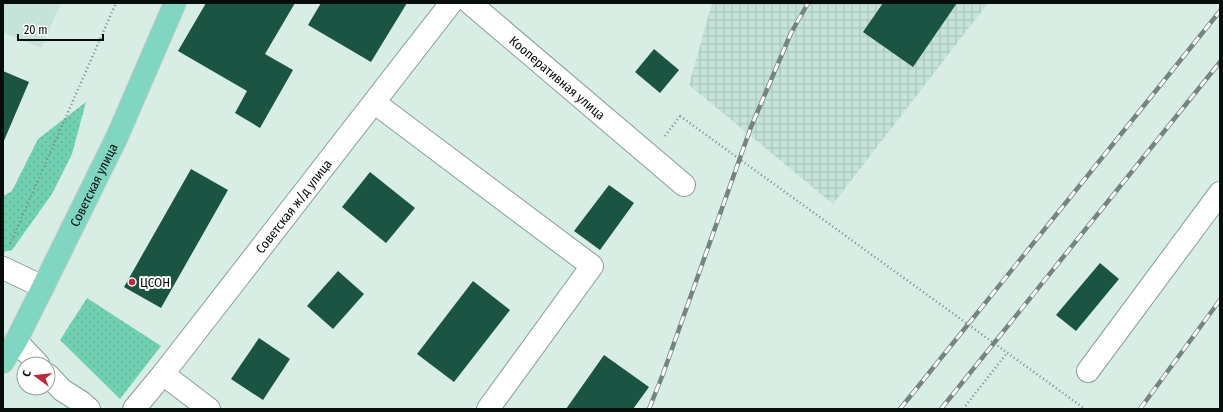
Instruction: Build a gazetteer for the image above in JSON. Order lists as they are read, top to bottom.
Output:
{
  "streets": {
    "main road": ["Советская улица"],
    "street": ["Кооперативная улица", "Советская ж/д улица"]
  },
  "places": ["ЦСОН"],
  "scale_bar": "20 m",
  "north": "left"
}
